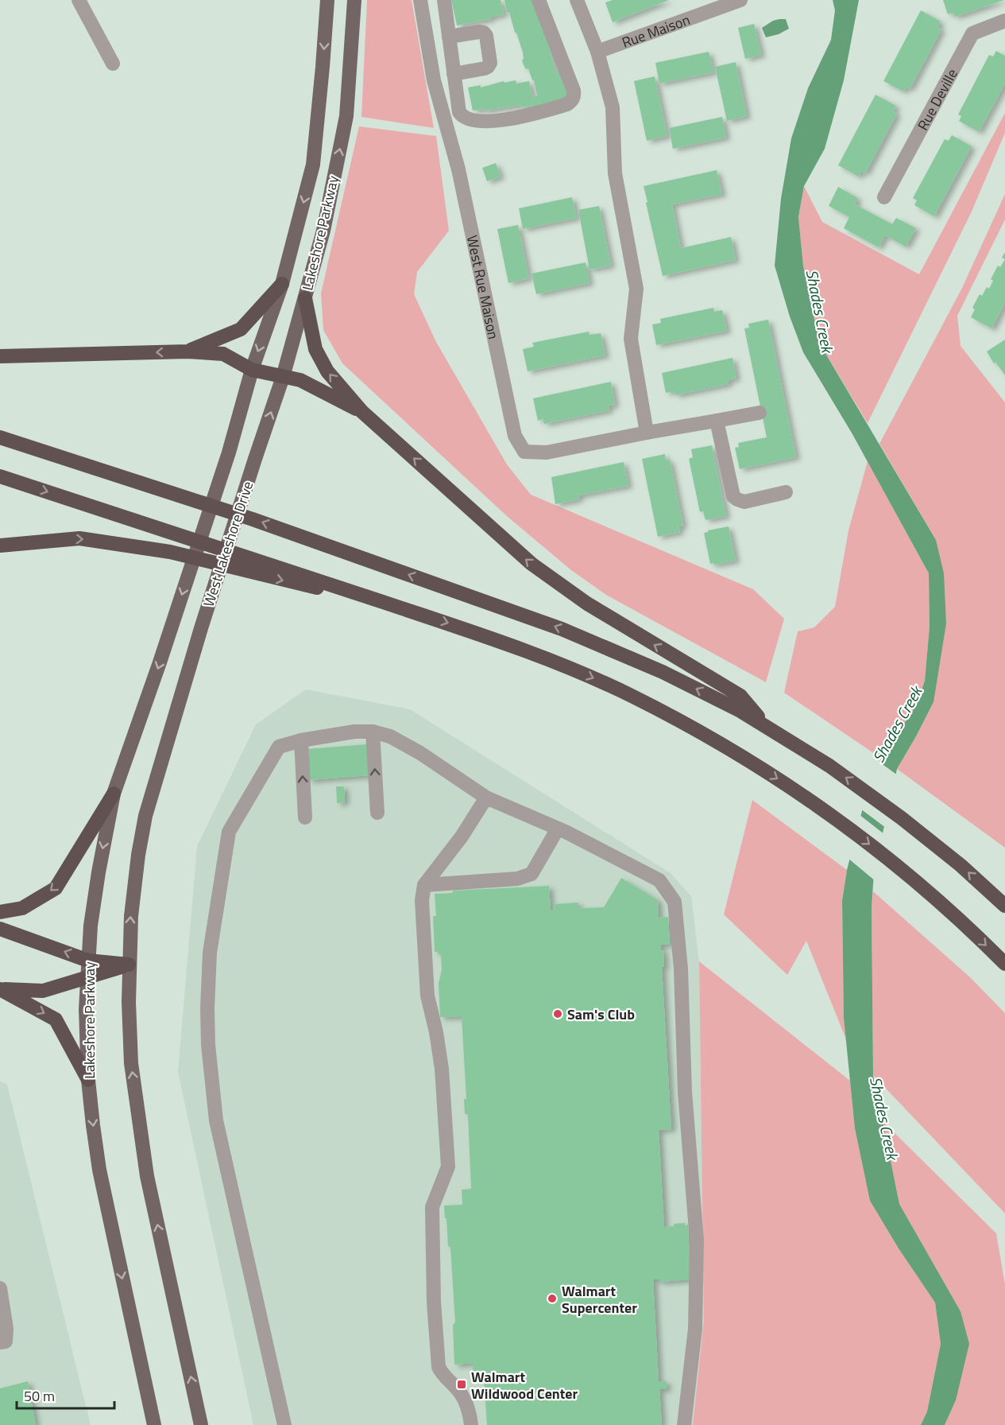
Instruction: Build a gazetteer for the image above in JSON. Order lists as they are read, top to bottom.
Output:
{
  "streets": {
    "main road": ["Lakeshore Parkway", "West Lakeshore Drive"],
    "street": ["Rue Maison", "Rue Deville", "West Rue Maison"]
  },
  "crossings": [
    ["Lakeshore Parkway", "West Lakeshore Drive"]
  ],
  "water": ["Shades Creek"],
  "places": {
    "other": ["Sam's Club", "Walmart Supercenter"],
    "transit": ["Walmart Wildwood Center"]
  },
  "scale_bar": "50 m"
}
